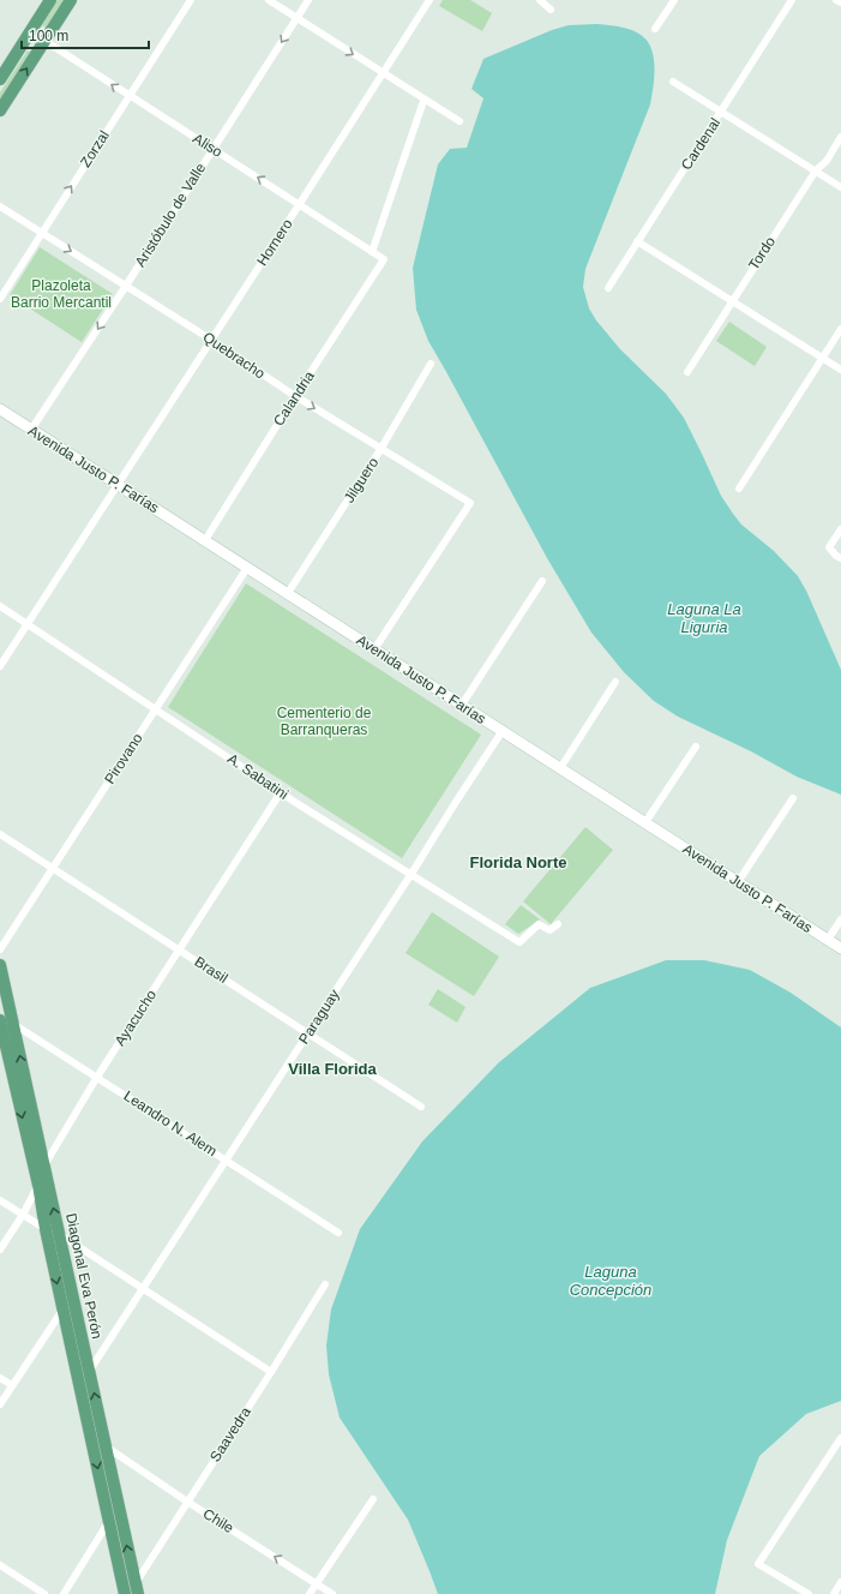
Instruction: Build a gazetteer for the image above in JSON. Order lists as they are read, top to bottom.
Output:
{
  "streets": {
    "main road": ["Diagonal Eva Perón"],
    "street": [
      "Cardenal",
      "Aliso",
      "Zorzal",
      "Aristóbulo de Valle",
      "Hornero",
      "Tordo",
      "Quebracho",
      "Calandria",
      "Avenida Justo P. Farías",
      "Jilguero",
      "Pirovano",
      "A. Sabatini",
      "Brasil",
      "Paraguay",
      "Ayacucho",
      "Leandro N. Alem",
      "Saavedra",
      "Chile"
    ]
  },
  "crossings": [
    ["Aliso", "Zorzal"],
    ["Aliso", "Aristóbulo de Valle"],
    ["Aliso", "Hornero"],
    ["Aliso", "Calandria"],
    ["Zorzal", "Quebracho"],
    ["Aristóbulo de Valle", "Quebracho"],
    ["Aristóbulo de Valle", "Avenida Justo P. Farías"],
    ["Hornero", "Quebracho"],
    ["Hornero", "Avenida Justo P. Farías"],
    ["Hornero", "A. Sabatini"],
    ["Quebracho", "Calandria"],
    ["Quebracho", "Avenida Justo P. Farías"],
    ["Quebracho", "Jilguero"],
    ["Calandria", "Avenida Justo P. Farías"],
    ["Avenida Justo P. Farías", "Jilguero"],
    ["Avenida Justo P. Farías", "Pirovano"],
    ["Avenida Justo P. Farías", "Paraguay"],
    ["Pirovano", "A. Sabatini"],
    ["Pirovano", "Brasil"],
    ["A. Sabatini", "Paraguay"],
    ["A. Sabatini", "Ayacucho"],
    ["Brasil", "Paraguay"],
    ["Brasil", "Ayacucho"],
    ["Paraguay", "Leandro N. Alem"],
    ["Paraguay", "Diagonal Eva Perón"],
    ["Ayacucho", "Leandro N. Alem"],
    ["Ayacucho", "Diagonal Eva Perón"],
    ["Leandro N. Alem", "Diagonal Eva Perón"],
    ["Diagonal Eva Perón", "Saavedra"],
    ["Diagonal Eva Perón", "Chile"],
    ["Saavedra", "Chile"]
  ],
  "one_way": [
    "Aliso",
    "Zorzal",
    "Aristóbulo de Valle",
    "Chile"
  ],
  "districts": ["Florida Norte", "Villa Florida"],
  "water": ["Laguna La Liguria", "Laguna Concepción"],
  "parks": ["Plazoleta Barrio Mercantil", "Cementerio de Barranqueras"],
  "scale_bar": "100 m"
}
